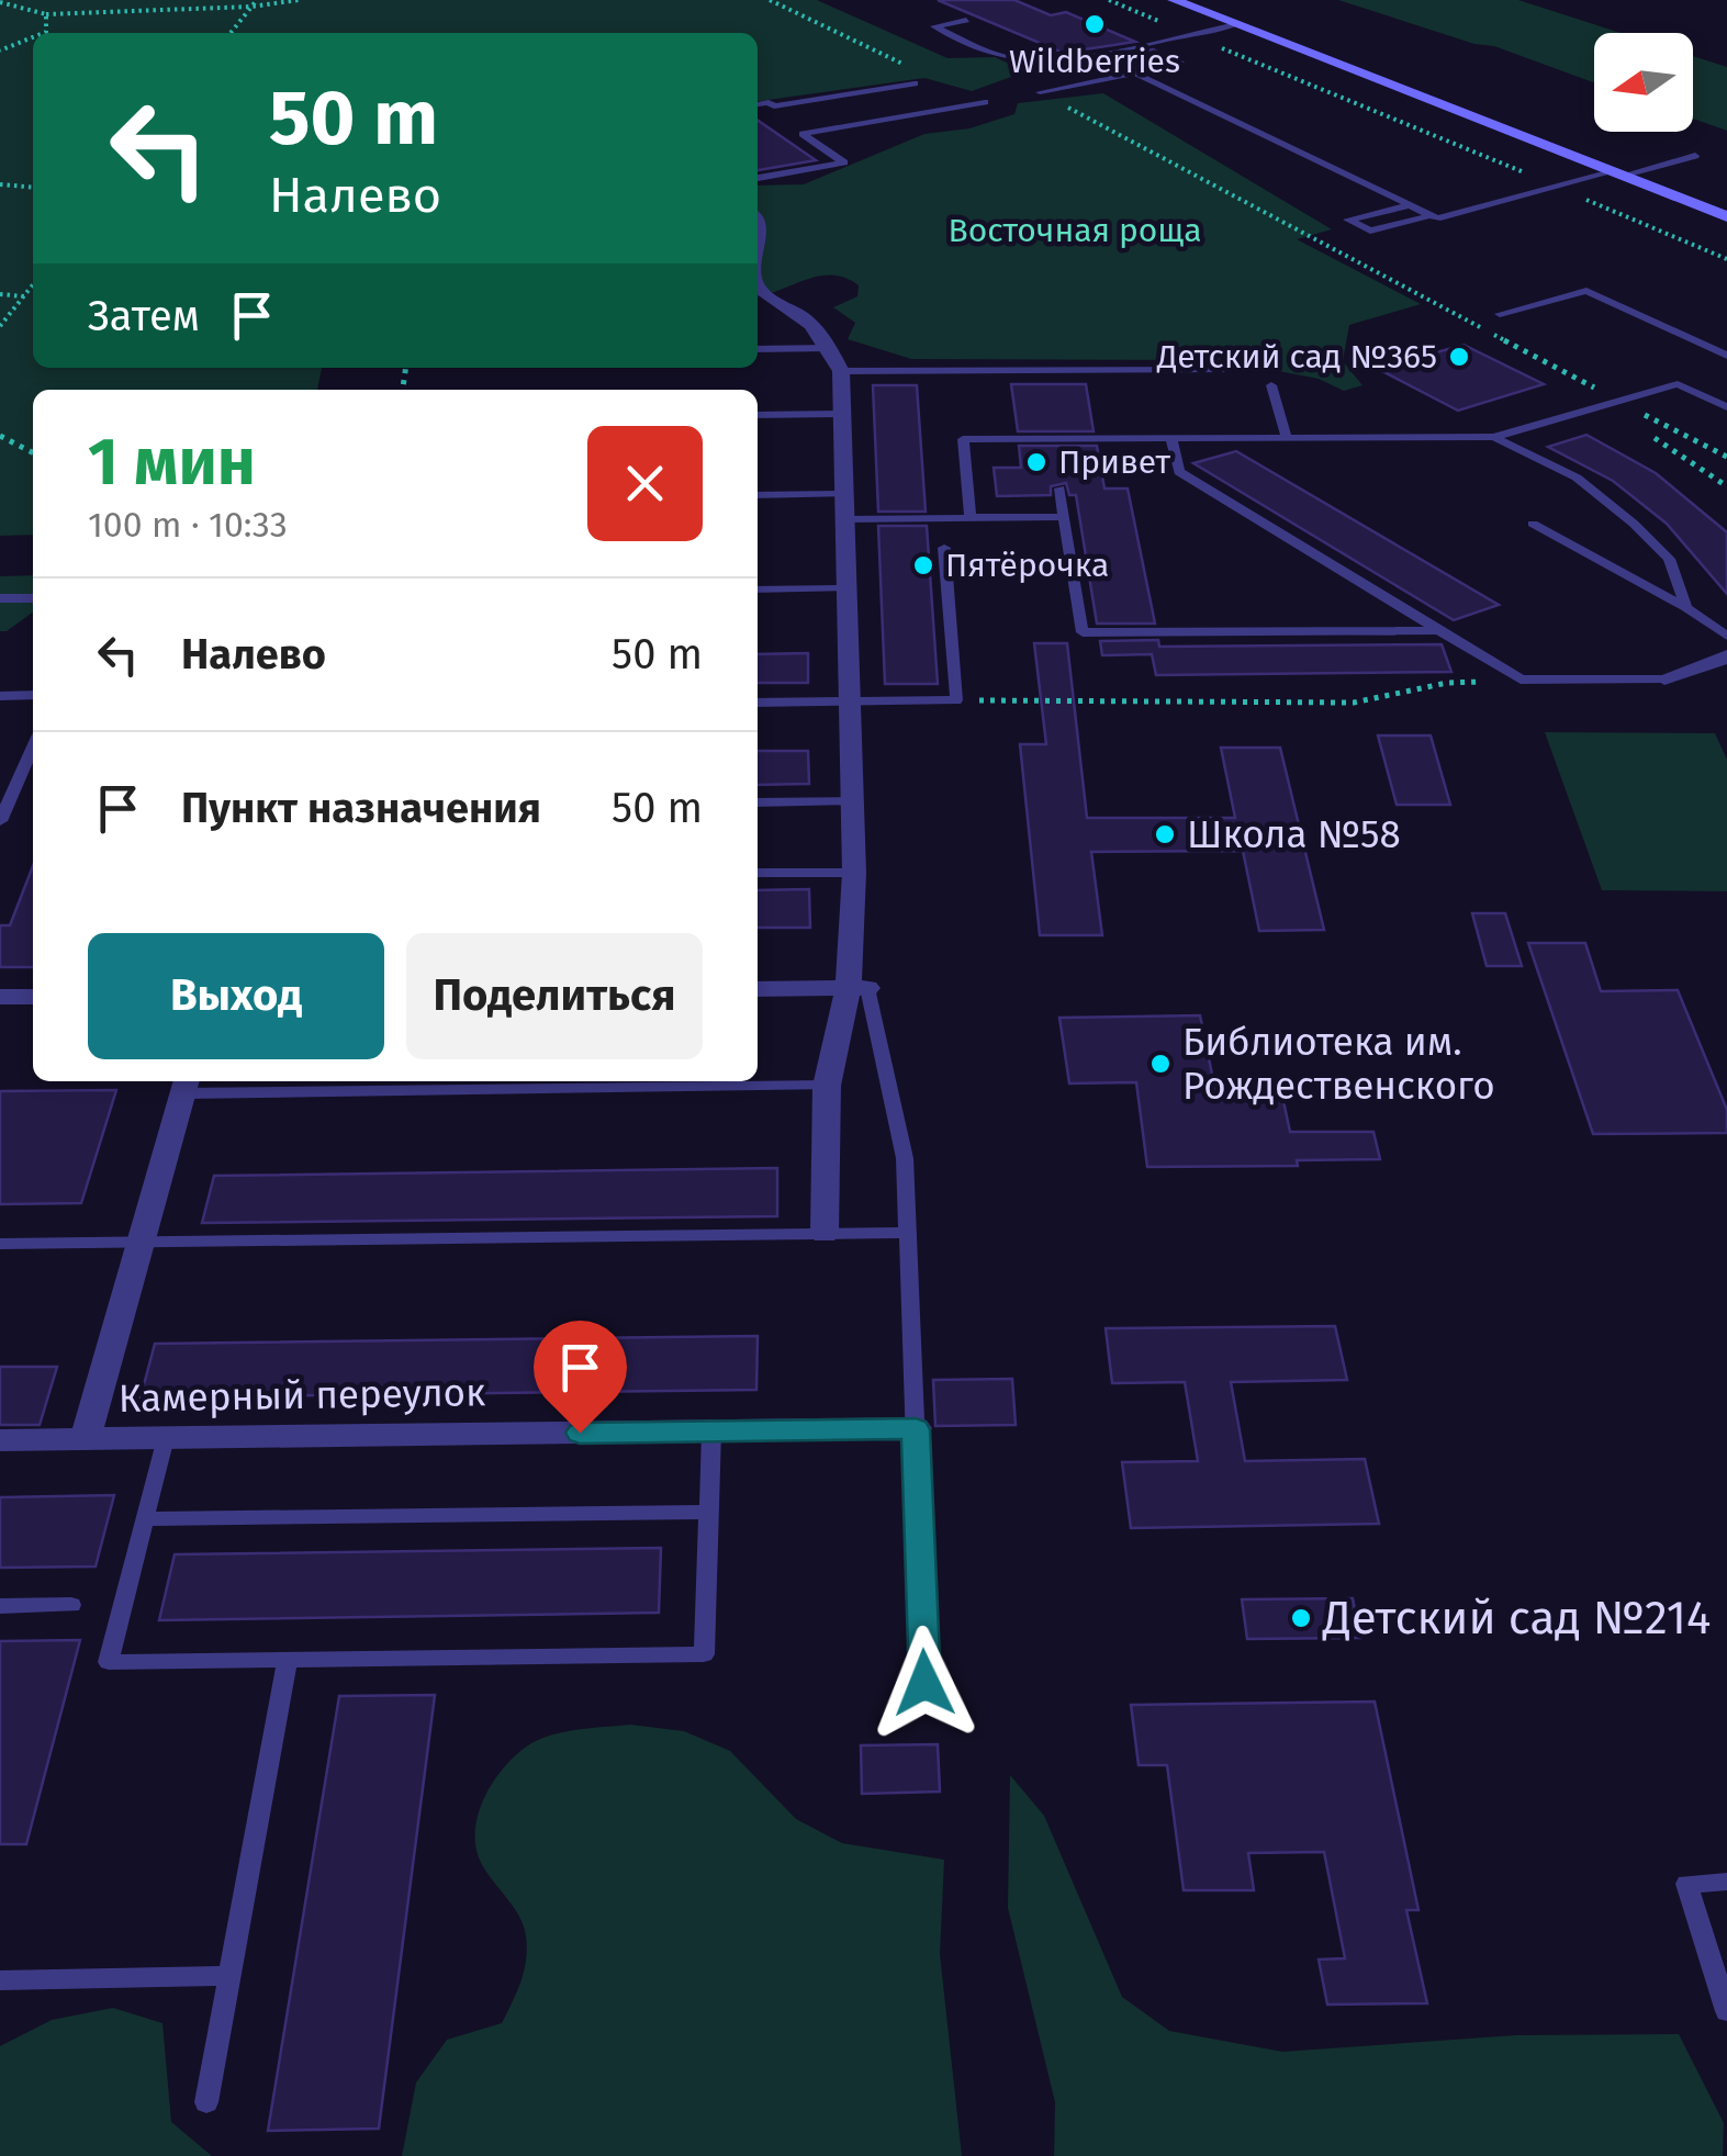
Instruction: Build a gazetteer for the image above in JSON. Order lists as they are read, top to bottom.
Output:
{
  "streets": {
    "street": ["Камерный переулок"]
  },
  "parks": ["Восточная роща"],
  "places": [
    "Wildberries",
    "Детский сад №365",
    "Привет",
    "Пятёрочка",
    "Школа №58",
    "Библиотека им. Рождественского",
    "Детский сад №214"
  ],
  "north": "left",
  "page": {
    "turn": ["50 m", "Налево"],
    "then": "Затем",
    "heading": ["1 мин", "100 m · 10:33"],
    "list": [
      {
        "name": "Налево",
        "value": "50 m"
      },
      {
        "name": "Пункт назначения",
        "value": "50 m"
      }
    ],
    "buttons": ["Выход", "Поделиться"]
  }
}
